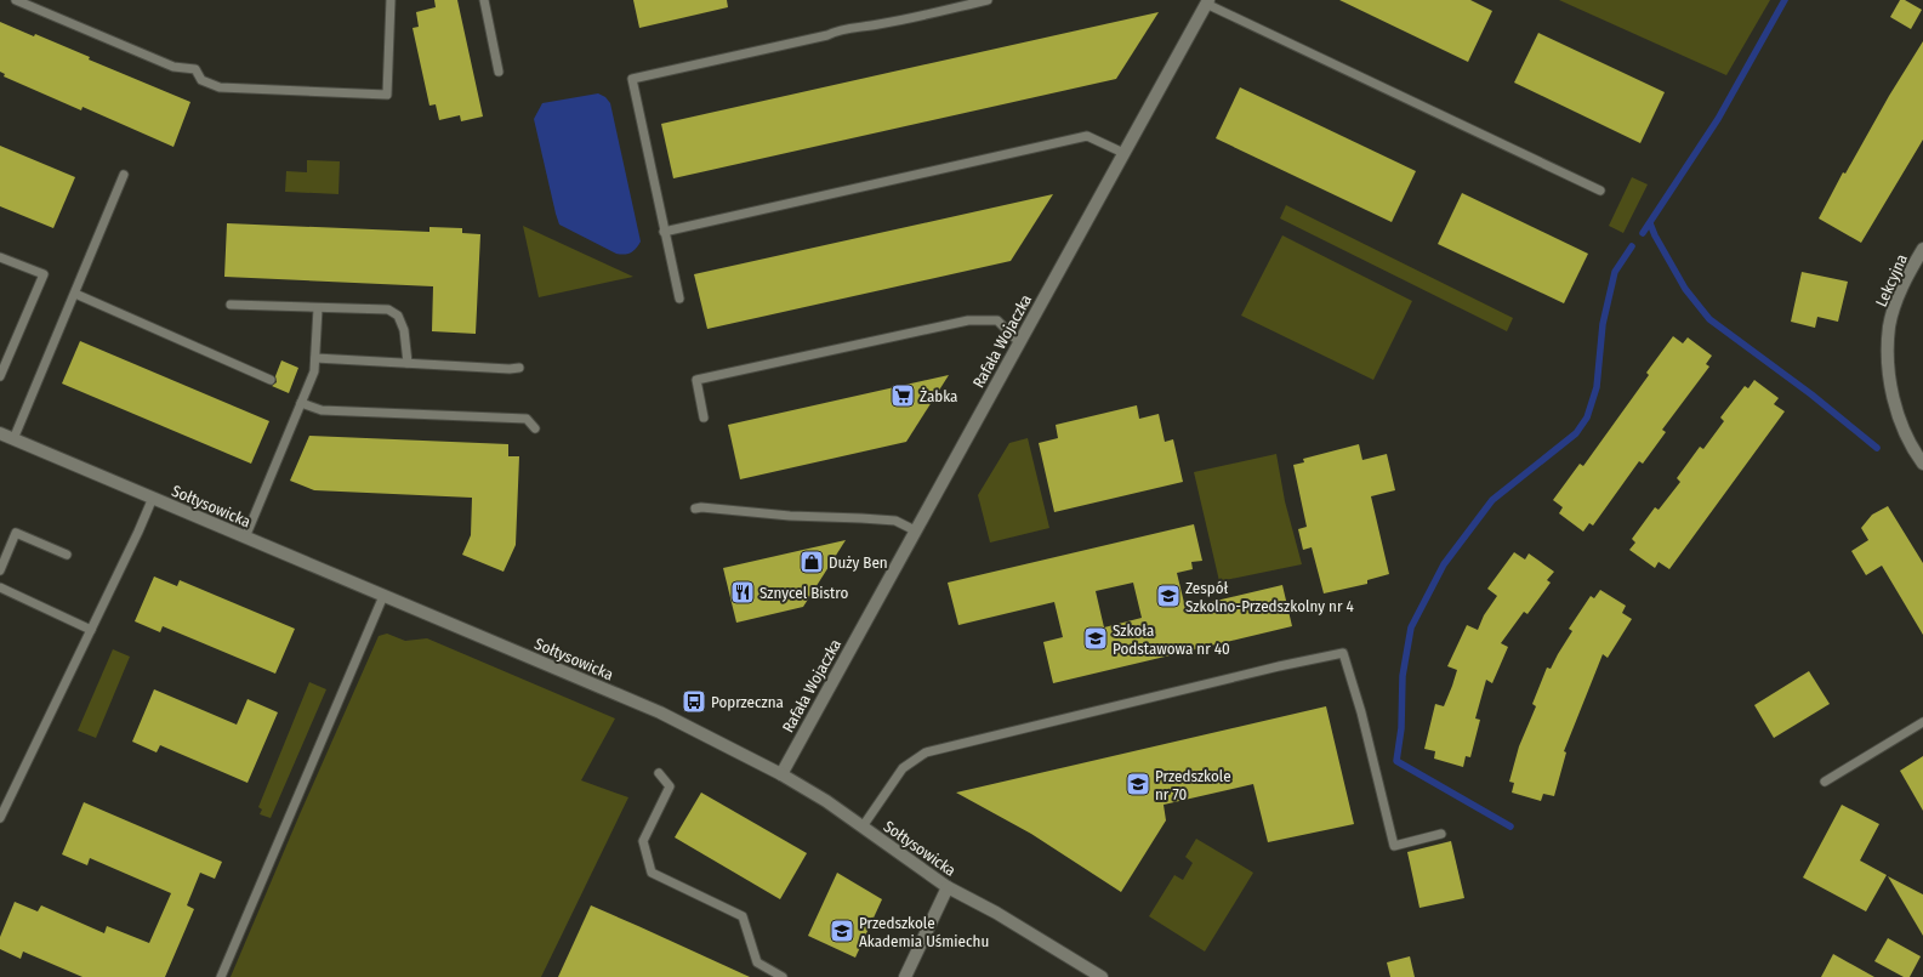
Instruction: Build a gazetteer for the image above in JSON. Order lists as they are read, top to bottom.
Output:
{
  "streets": {
    "street": ["Lekcyjna", "Rafała Wojaczka", "Sołtysowicka"]
  },
  "crossings": [
    ["Rafała Wojaczka", "Sołtysowicka"]
  ],
  "places": {
    "supermarket": ["Żabka"],
    "shop": ["Duży Ben"],
    "restaurant": ["Sznycel Bistro"],
    "school or university": [
      "Zespół Szkolno-Przedszkolny nr 4",
      "Szkoła Podstawowa nr 40",
      "Przedszkole nr 70",
      "Przedszkole Akademia Uśmiechu"
    ],
    "bus stop": ["Poprzeczna"]
  }
}
